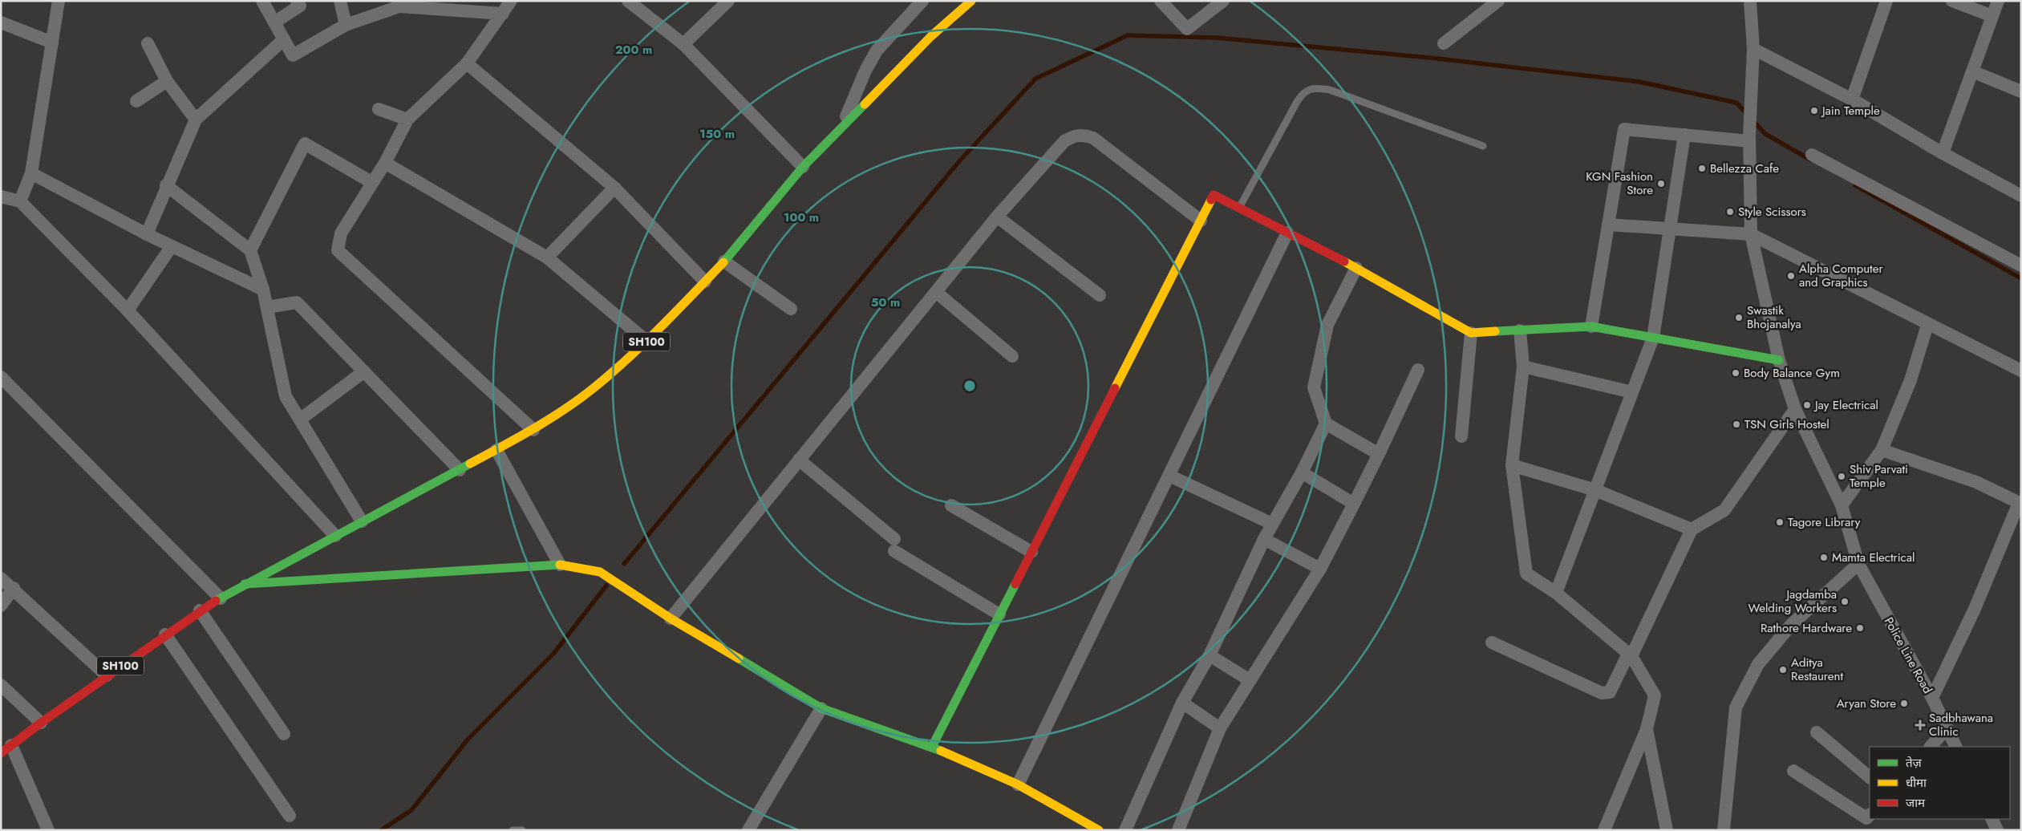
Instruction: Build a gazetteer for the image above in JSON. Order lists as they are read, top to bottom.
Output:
{
  "streets": {
    "street": ["SH100", "Police Line Road"]
  },
  "places": {
    "other": [
      "Jain Temple",
      "Bellezza Cafe",
      "KGN Fashion Store",
      "Style Scissors",
      "Alpha Computer and Graphics",
      "Swastik Bhojanalya",
      "Body Balance Gym",
      "Jay Electrical",
      "TSN Girls Hostel",
      "Shiv Parvati Temple",
      "Tagore Library",
      "Mamta Electrical",
      "Jagdamba Welding Workers",
      "Rathore Hardware",
      "Aditya Restaurent",
      "Aryan Store"
    ],
    "health": ["Sadbhawana Clinic"]
  },
  "legend": ["तेज़", "धीमा", "जाम"],
  "rings": [
    "200 m",
    "150 m",
    "100 m",
    "50 m"
  ]
}
